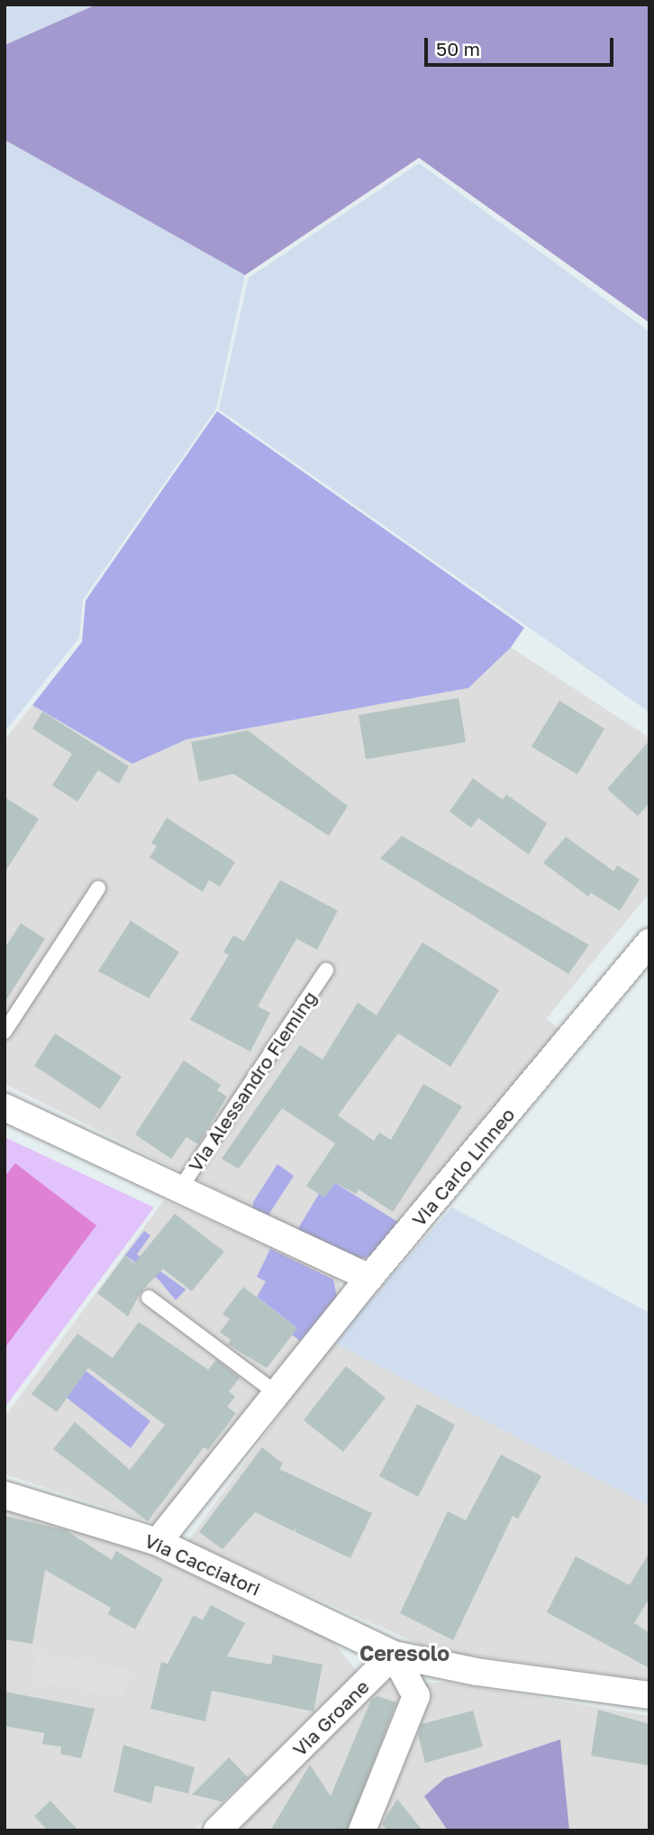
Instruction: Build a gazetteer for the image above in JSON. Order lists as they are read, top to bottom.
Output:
{
  "streets": {
    "street": [
      "Via Alessandro Fleming",
      "Via Carlo Linneo",
      "Via Cacciatori",
      "Via Groane"
    ]
  },
  "crossings": [
    ["Via Alessandro Fleming", "Via Carlo Linneo"],
    ["Via Carlo Linneo", "Via Cacciatori"],
    ["Via Cacciatori", "Via Groane"]
  ],
  "districts": ["Ceresolo"],
  "scale_bar": "50 m"
}
